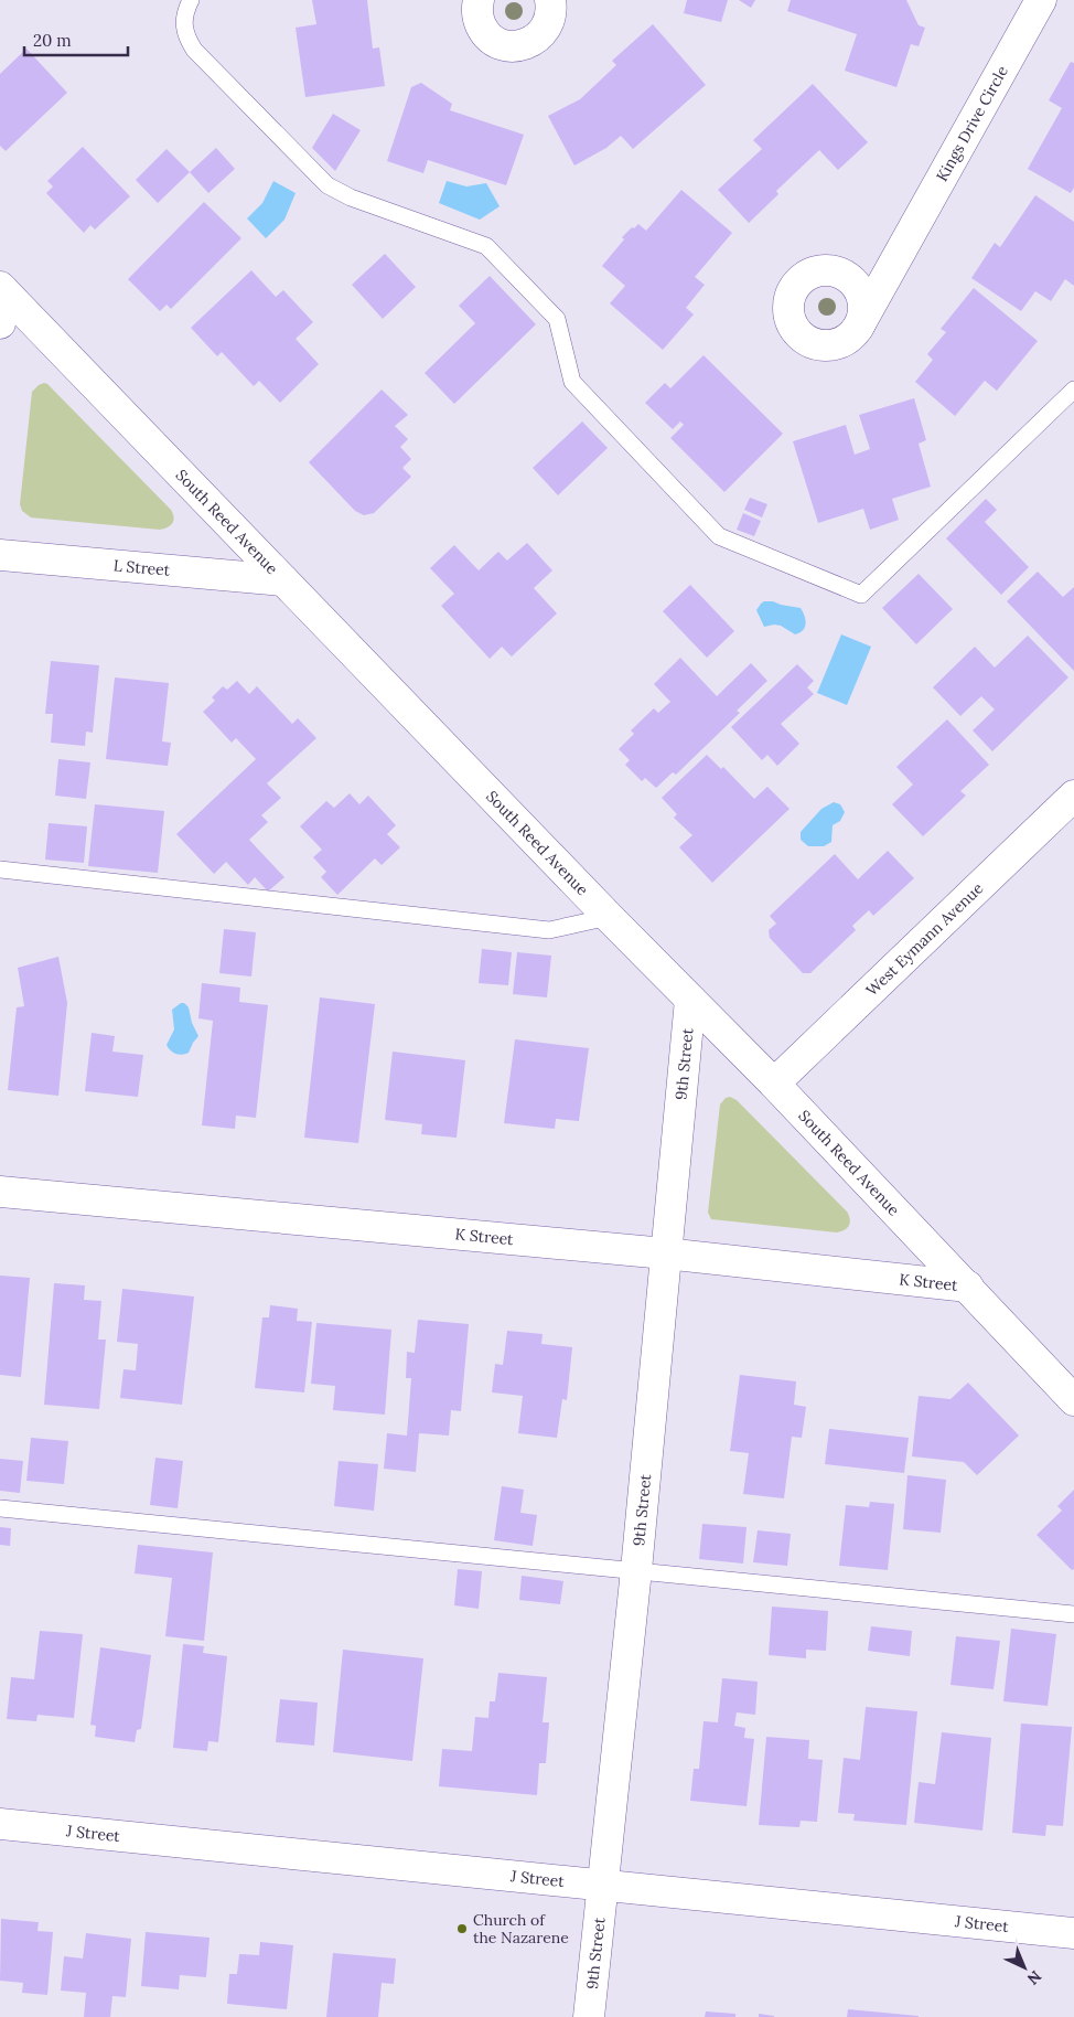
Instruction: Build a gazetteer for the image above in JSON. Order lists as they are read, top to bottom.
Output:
{
  "streets": {
    "street": [
      "Kings Drive Circle",
      "South Reed Avenue",
      "L Street",
      "West Eymann Avenue",
      "9th Street",
      "K Street",
      "J Street"
    ]
  },
  "crossings": [
    ["South Reed Avenue", "L Street"],
    ["South Reed Avenue", "West Eymann Avenue"],
    ["South Reed Avenue", "9th Street"],
    ["South Reed Avenue", "K Street"],
    ["9th Street", "K Street"],
    ["9th Street", "J Street"]
  ],
  "places": ["Church of the Nazarene"],
  "scale_bar": "20 m",
  "north": "bottom right"
}
